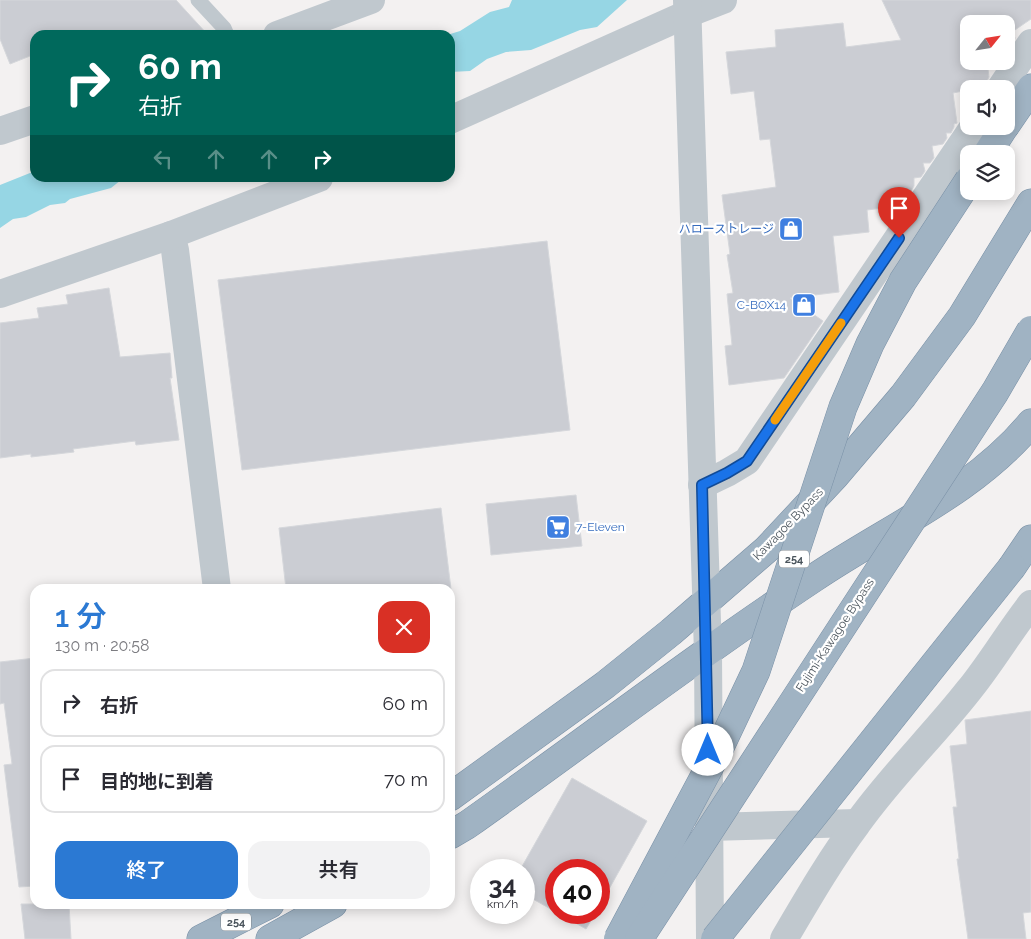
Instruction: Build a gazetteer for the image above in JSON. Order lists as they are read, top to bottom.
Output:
{
  "streets": {
    "highway": ["Kawagoe Bypass", "254", "Fujimi-Kawagoe Bypass"]
  },
  "places": {
    "shop": ["ハローストレージ", "C-BOX14"],
    "supermarket": ["7-Eleven"]
  },
  "north": "top right",
  "page": {
    "turn": ["60 m", "右折"],
    "heading": ["1 分", "130 m · 20:58"],
    "list": [
      {
        "name": "右折",
        "value": "60 m"
      },
      {
        "name": "目的地に到着",
        "value": "70 m"
      }
    ],
    "buttons": ["終了", "共有"],
    "speed": "34 km/h",
    "limit": "40"
  }
}
